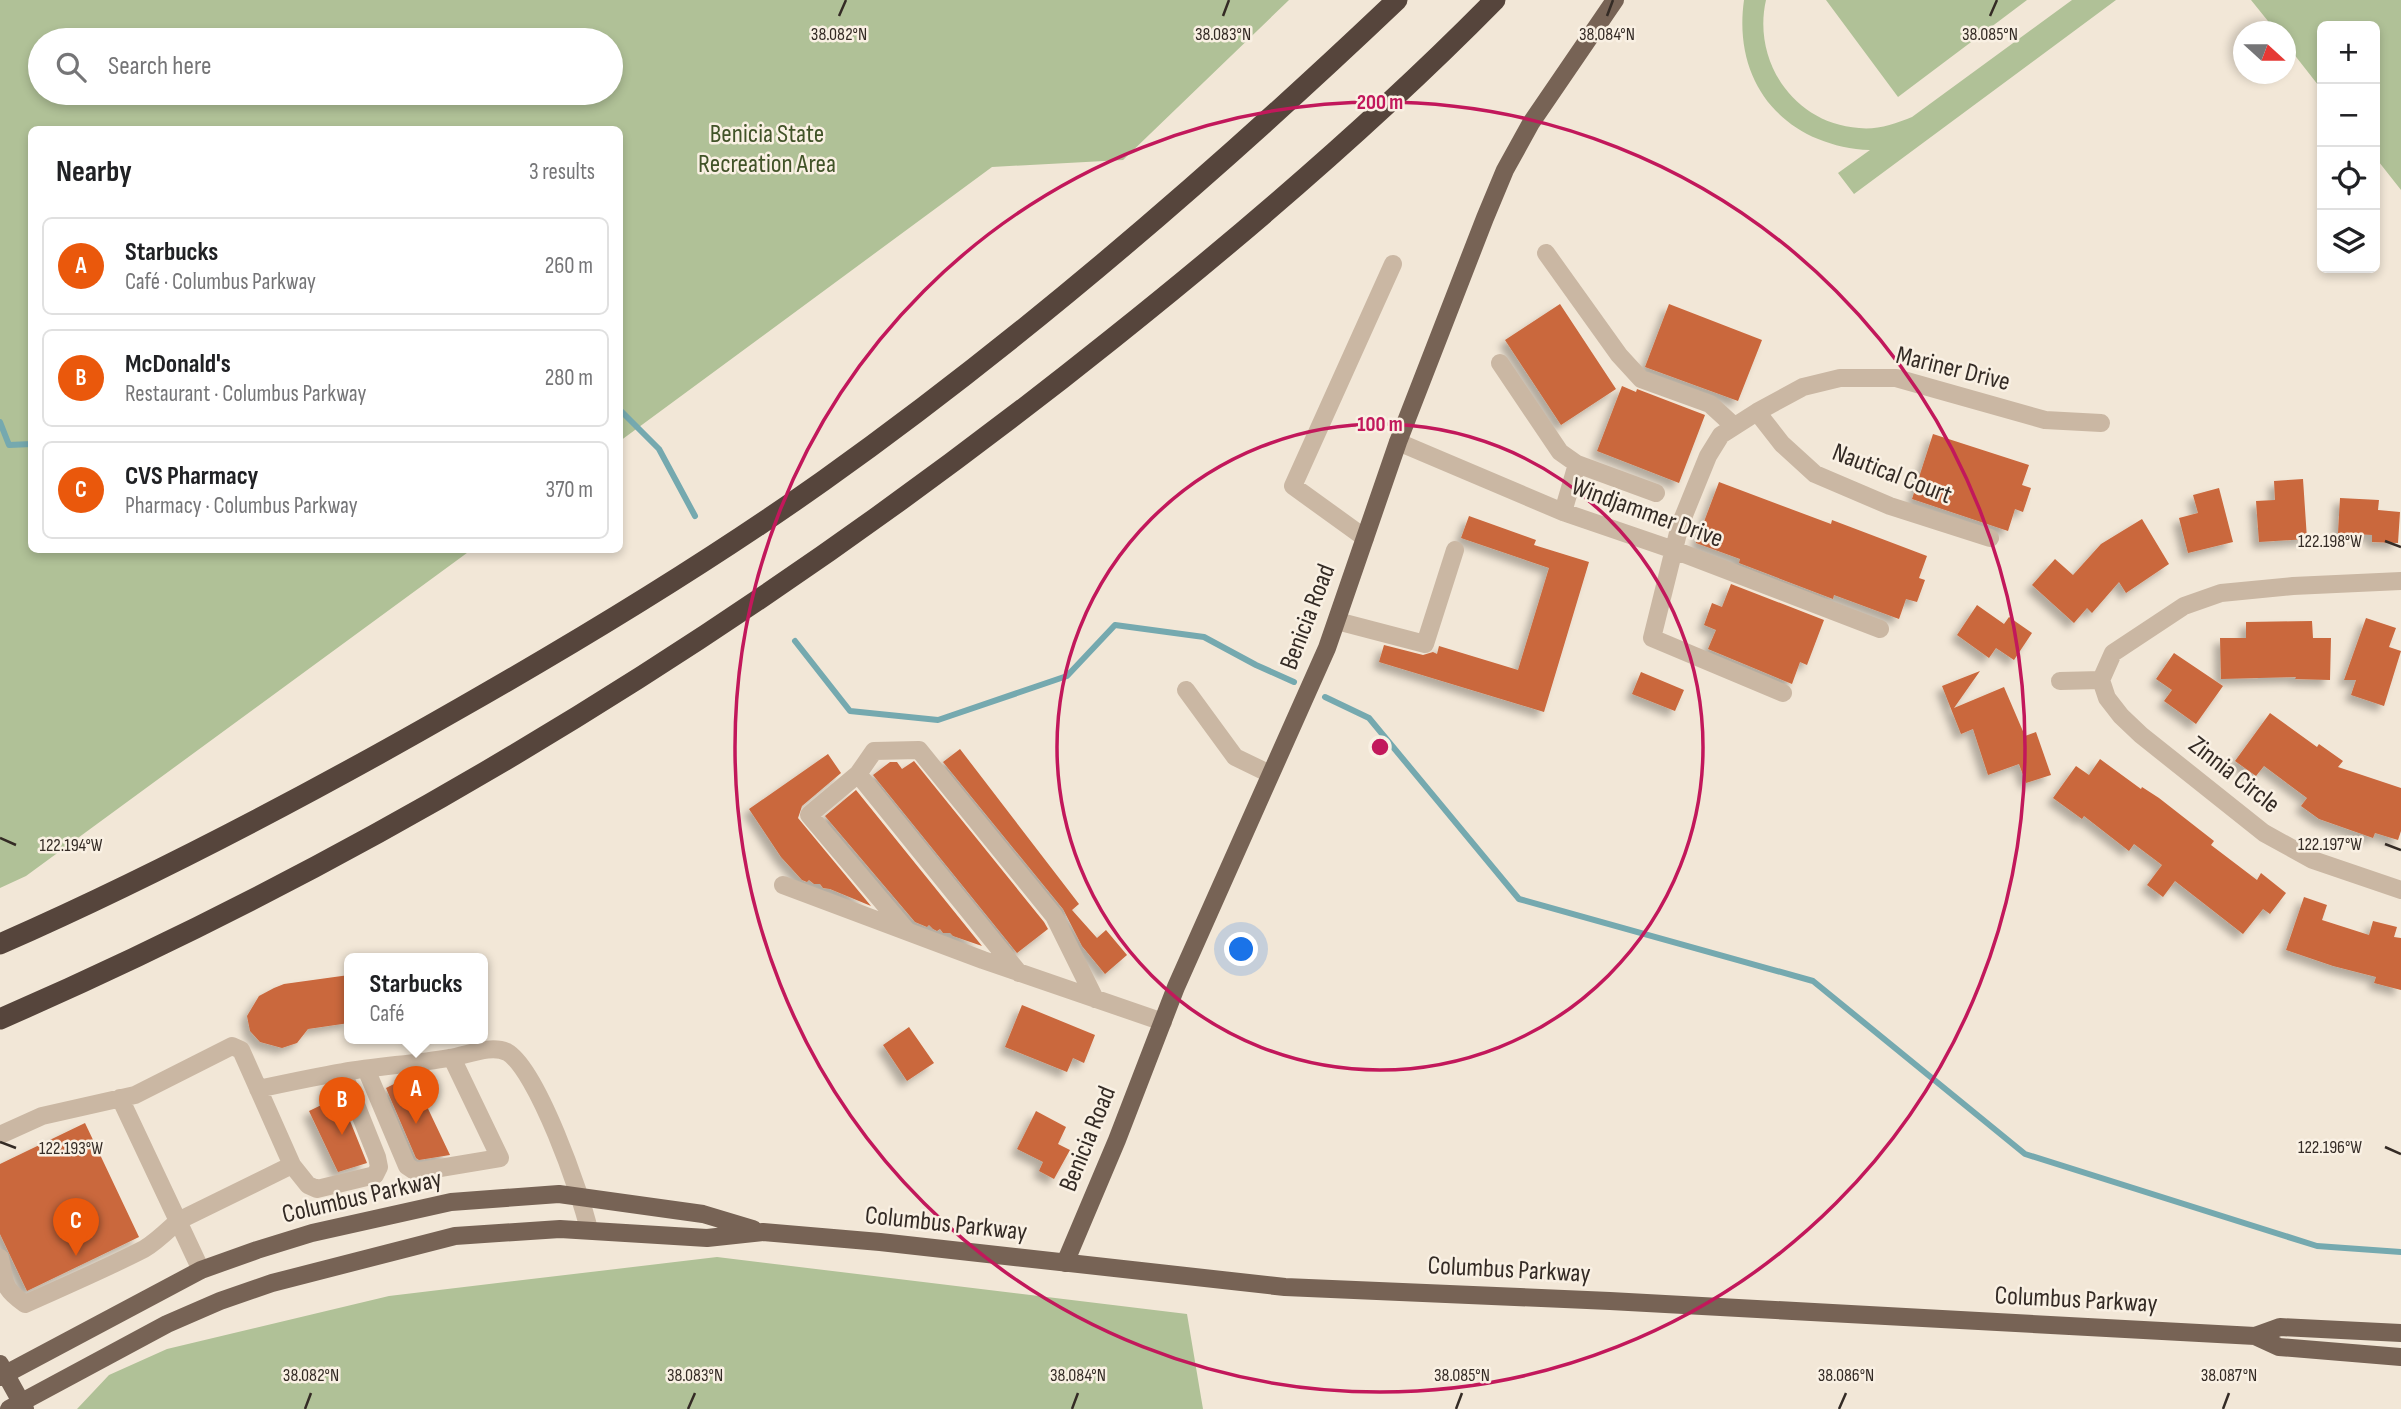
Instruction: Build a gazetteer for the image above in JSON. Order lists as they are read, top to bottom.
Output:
{
  "streets": {
    "main road": ["Benicia Road", "Columbus Parkway"],
    "street": [
      "Mariner Drive",
      "Nautical Court",
      "Windjammer Drive",
      "Zinnia Circle"
    ]
  },
  "crossings": [
    ["Mariner Drive", "Nautical Court"],
    ["Mariner Drive", "Windjammer Drive"],
    ["Windjammer Drive", "Benicia Road"],
    ["Benicia Road", "Columbus Parkway"]
  ],
  "parks": ["Benicia State Recreation Area"],
  "north": "right",
  "page": {
    "map_buttons": ["+", "−"],
    "search": "Search here",
    "heading": ["Nearby", "3 results"],
    "list": [
      {
        "mark": "A",
        "name": "Starbucks",
        "note": "Café · Columbus Parkway",
        "value": "260 m"
      },
      {
        "mark": "B",
        "name": "McDonald's",
        "note": "Restaurant · Columbus Parkway",
        "value": "280 m"
      },
      {
        "mark": "C",
        "name": "CVS Pharmacy",
        "note": "Pharmacy · Columbus Parkway",
        "value": "370 m"
      }
    ],
    "popup": ["Starbucks", "Café"],
    "pins": ["A", "B", "C"]
  },
  "coordinates": [
    "38.082°N",
    "38.083°N",
    "38.084°N",
    "38.085°N",
    "122.198°W",
    "122.197°W",
    "122.194°W",
    "122.196°W",
    "122.193°W",
    "38.086°N",
    "38.087°N"
  ],
  "rings": ["200 m", "100 m"]
}
